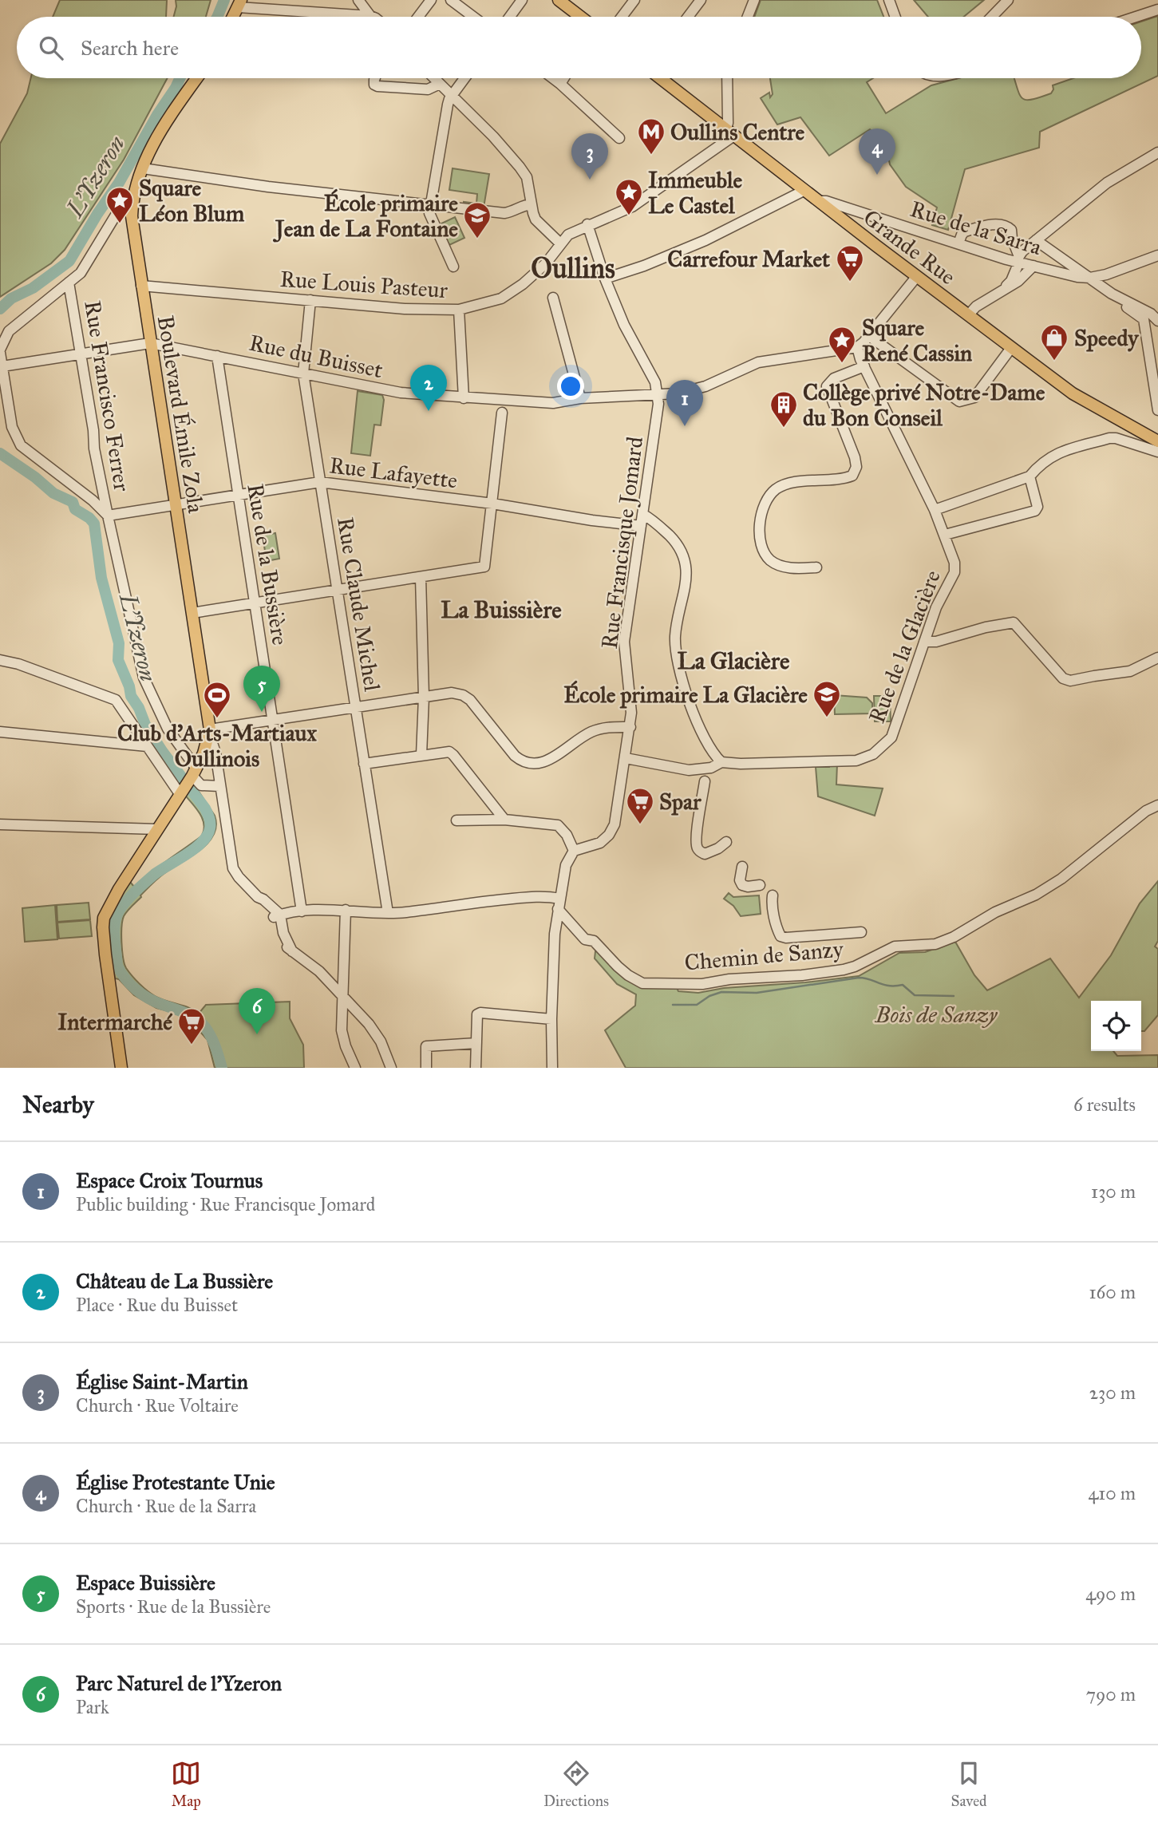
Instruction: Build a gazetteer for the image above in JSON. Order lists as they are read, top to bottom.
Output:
{
  "streets": {
    "main road": ["Grande Rue", "Boulevard Émile Zola"],
    "street": [
      "Rue de la Sarra",
      "Rue Louis Pasteur",
      "Rue du Buisset",
      "Rue Francisco Ferrer",
      "Rue Lafayette",
      "Rue Francisque Jomard",
      "Rue de la Bussière",
      "Rue Claude Michel",
      "Rue de la Glacière",
      "Chemin de Sanzy"
    ]
  },
  "crossings": [
    ["Rue de la Sarra", "Grande Rue"],
    ["Grande Rue", "Rue Louis Pasteur"],
    ["Rue Louis Pasteur", "Boulevard Émile Zola"],
    ["Rue Louis Pasteur", "Rue Claude Michel"],
    ["Rue du Buisset", "Rue Francisco Ferrer"],
    ["Rue du Buisset", "Boulevard Émile Zola"],
    ["Rue du Buisset", "Rue Francisque Jomard"],
    ["Rue du Buisset", "Rue de la Bussière"],
    ["Rue du Buisset", "Rue Claude Michel"],
    ["Rue du Buisset", "Rue de la Glacière"],
    ["Boulevard Émile Zola", "Rue Lafayette"],
    ["Rue Lafayette", "Rue Francisque Jomard"],
    ["Rue Lafayette", "Rue de la Bussière"],
    ["Rue Lafayette", "Rue Claude Michel"],
    ["Rue Francisque Jomard", "Rue de la Glacière"]
  ],
  "districts": ["Oullins", "La Buissière", "La Glacière"],
  "water": ["L'Yzeron"],
  "parks": ["Bois de Sanzy"],
  "places": {
    "metro station": ["Oullins Centre"],
    "place": ["Immeuble Le Castel", "Square Léon Blum", "Square René Cassin"],
    "school or university": ["École primaire Jean de La Fontaine", "École primaire La Glacière"],
    "supermarket": ["Carrefour Market", "Spar", "Intermarché"],
    "shop": ["Speedy"],
    "building": ["Collège privé Notre-Dame du Bon Conseil"],
    "sports": ["Club d'Arts-Martiaux Oullinois"]
  },
  "page": {
    "search": "Search here",
    "pins": [
      "4",
      "3",
      "2",
      "1",
      "5",
      "6"
    ],
    "heading": ["Nearby", "6 results"],
    "list": [
      {
        "mark": "1",
        "name": "Espace Croix Tournus",
        "note": "Public building · Rue Francisque Jomard",
        "value": "130 m"
      },
      {
        "mark": "2",
        "name": "Château de La Bussière",
        "note": "Place · Rue du Buisset",
        "value": "160 m"
      },
      {
        "mark": "3",
        "name": "Église Saint-Martin",
        "note": "Church · Rue Voltaire",
        "value": "230 m"
      },
      {
        "mark": "4",
        "name": "Église Protestante Unie",
        "note": "Church · Rue de la Sarra",
        "value": "410 m"
      },
      {
        "mark": "5",
        "name": "Espace Buissière",
        "note": "Sports · Rue de la Bussière",
        "value": "490 m"
      },
      {
        "mark": "6",
        "name": "Parc Naturel de l'Yzeron",
        "note": "Park",
        "value": "790 m"
      }
    ],
    "nav": ["Map", "Directions", "Saved"]
  }
}
